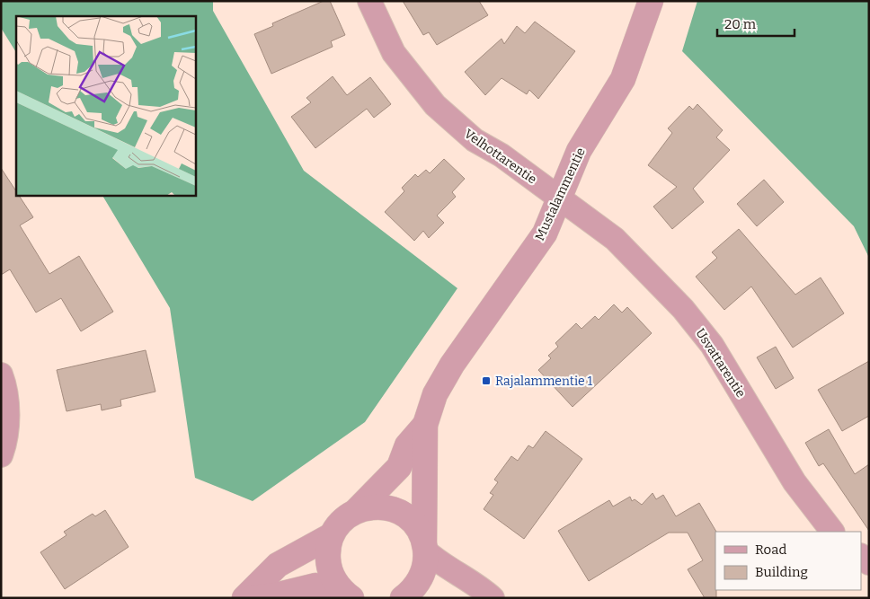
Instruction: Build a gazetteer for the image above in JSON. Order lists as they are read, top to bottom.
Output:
{
  "streets": {
    "street": ["Velhottarentie", "Mustalammentie", "Usvattarentie"]
  },
  "crossings": [
    ["Velhottarentie", "Mustalammentie"],
    ["Velhottarentie", "Usvattarentie"],
    ["Mustalammentie", "Usvattarentie"]
  ],
  "places": {
    "transit": ["Rajalammentie 1"]
  },
  "legend": ["Road", "Building"],
  "scale_bar": "20 m"
}
